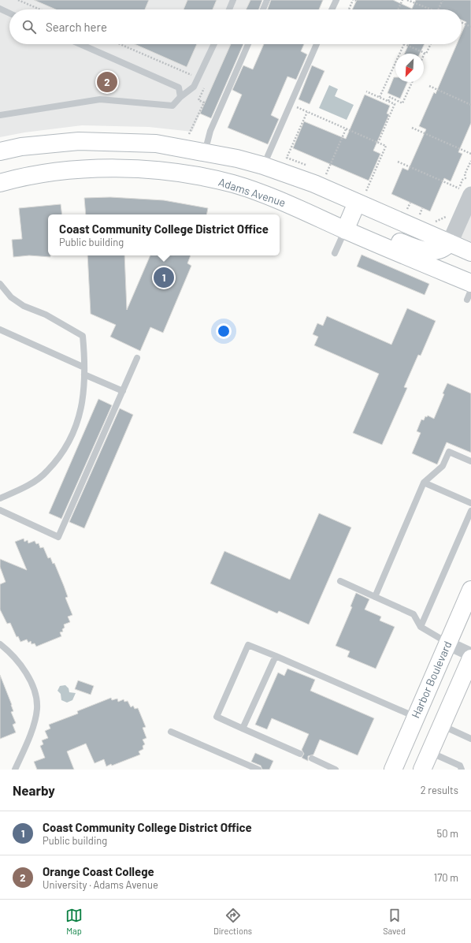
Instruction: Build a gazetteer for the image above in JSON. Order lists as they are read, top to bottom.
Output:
{
  "streets": {
    "main road": ["Adams Avenue", "Harbor Boulevard"]
  },
  "north": "bottom left",
  "page": {
    "search": "Search here",
    "pins": ["2", "1"],
    "popup": ["Coast Community College District Office", "Public building"],
    "heading": ["Nearby", "2 results"],
    "list": [
      {
        "mark": "1",
        "name": "Coast Community College District Office",
        "note": "Public building",
        "value": "50 m"
      },
      {
        "mark": "2",
        "name": "Orange Coast College",
        "note": "University · Adams Avenue",
        "value": "170 m"
      }
    ],
    "nav": ["Map", "Directions", "Saved"]
  }
}
